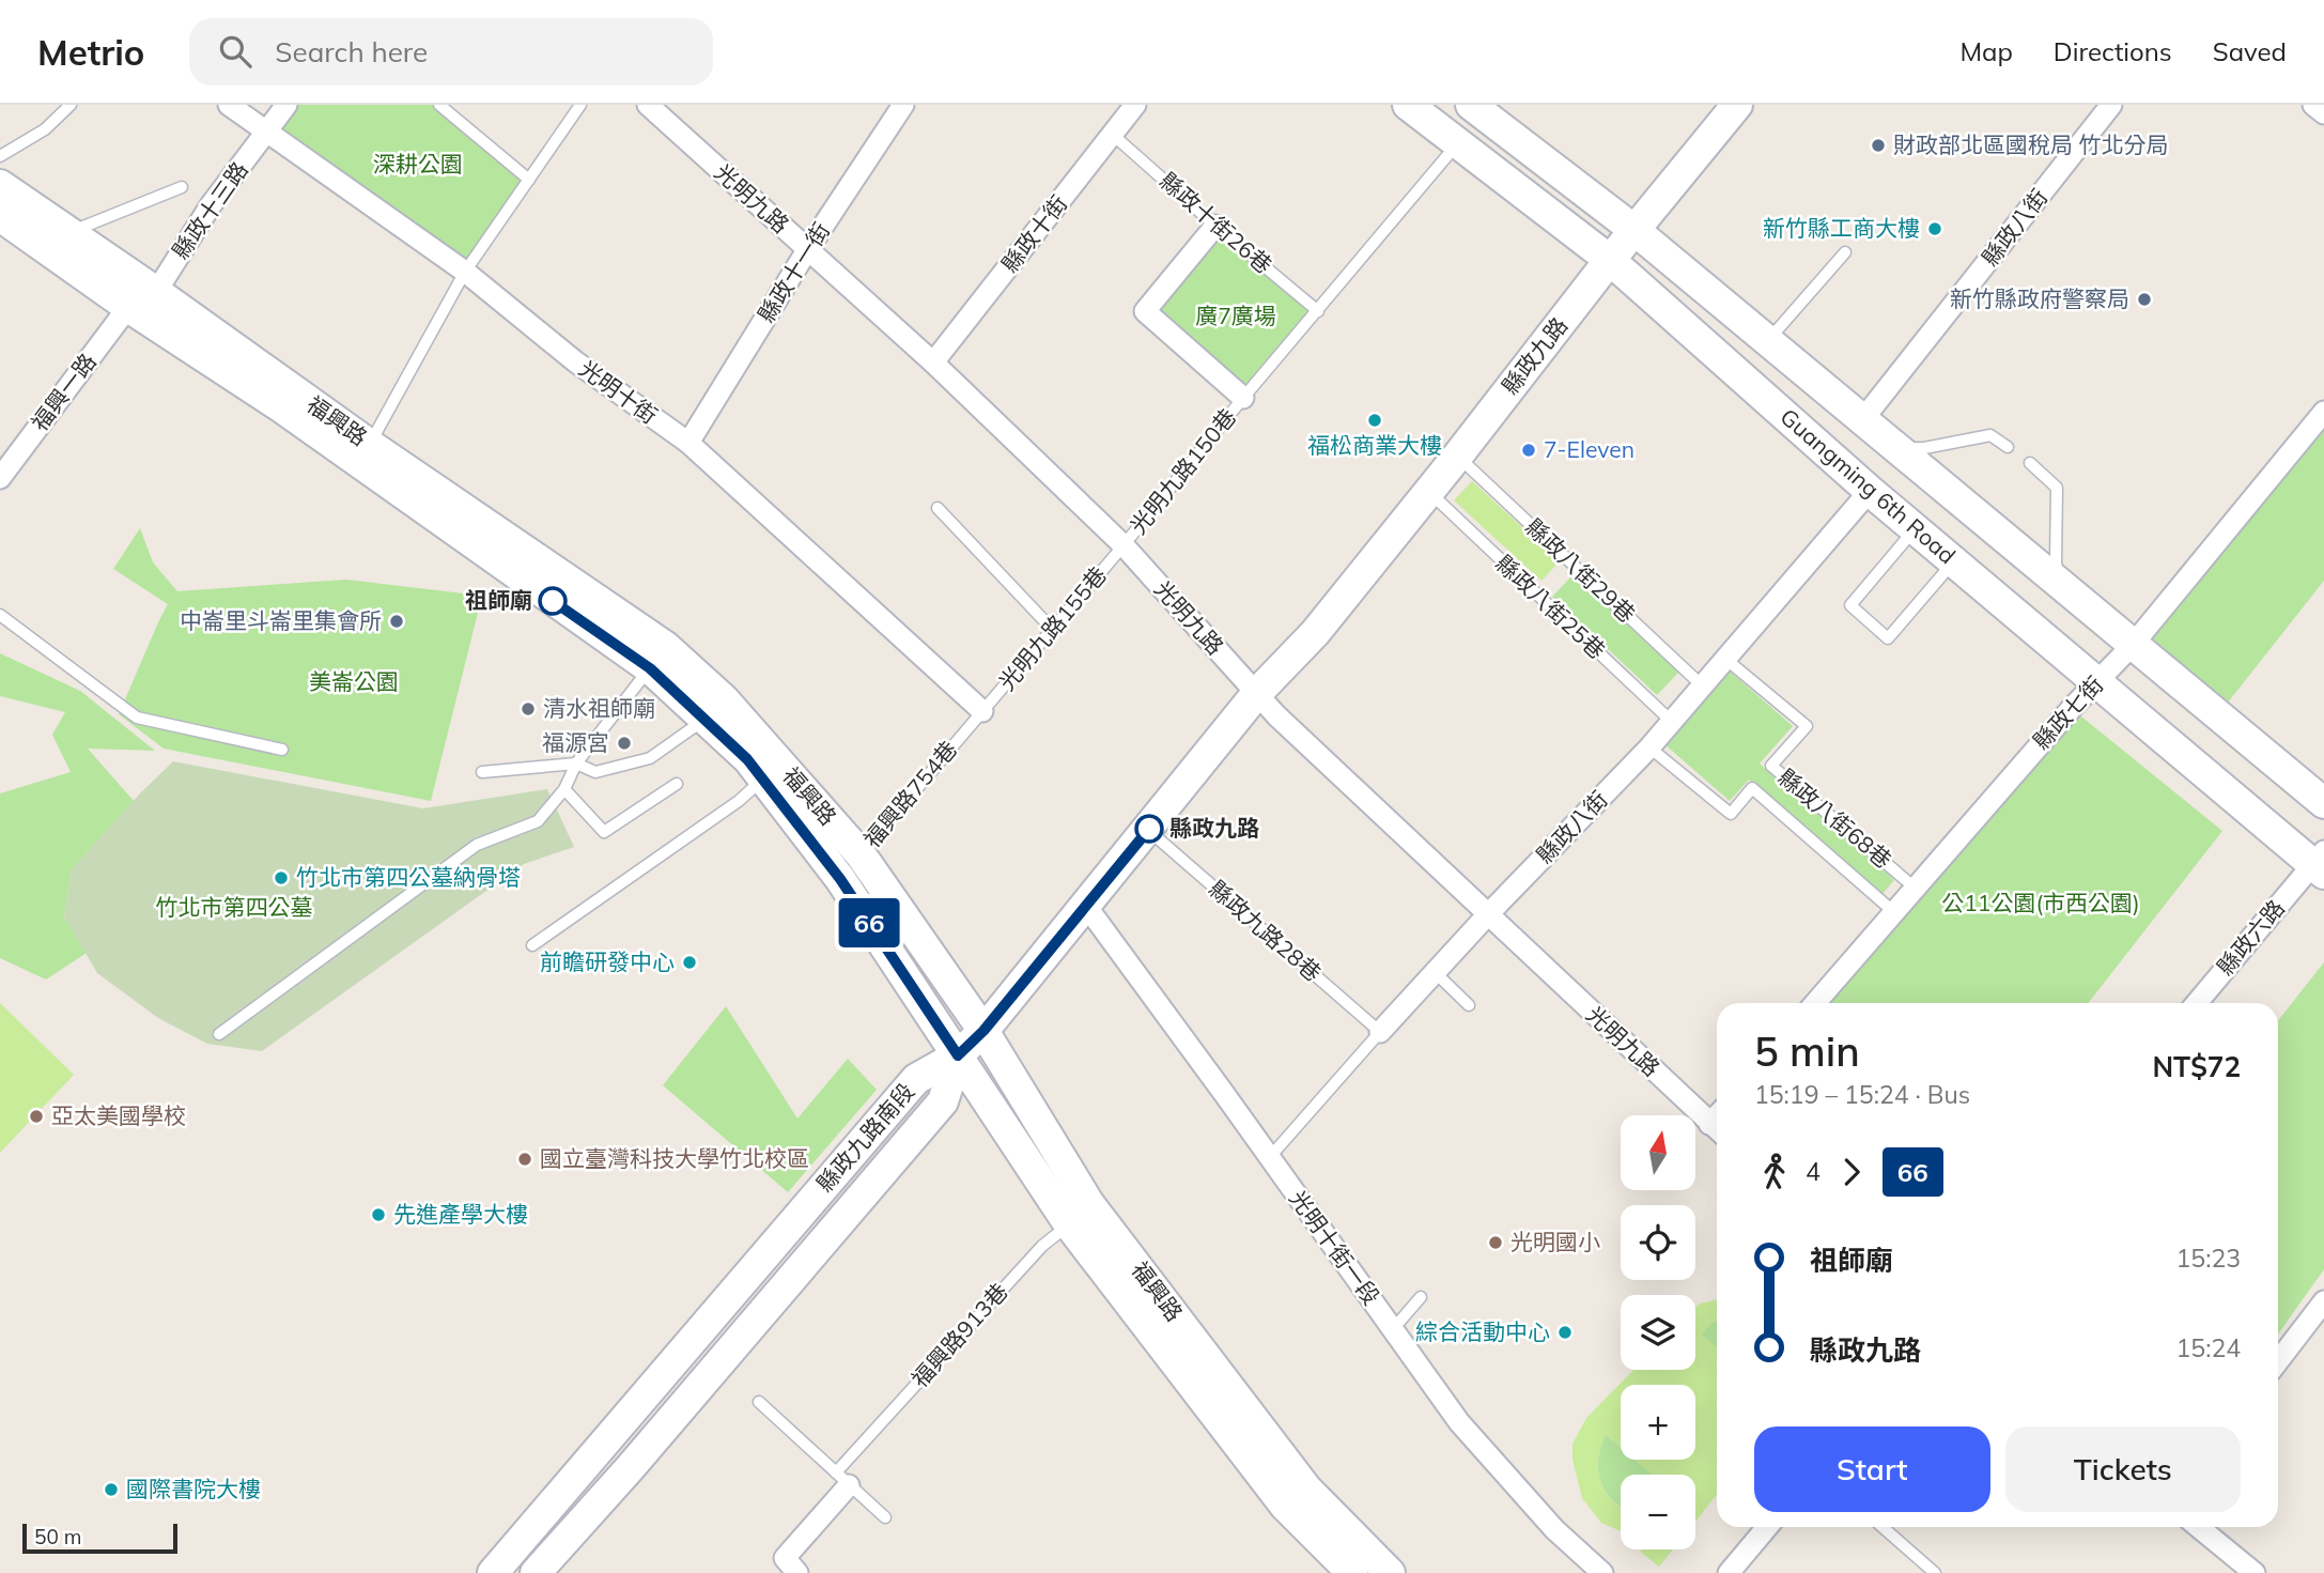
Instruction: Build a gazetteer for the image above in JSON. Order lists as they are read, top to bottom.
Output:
{
  "streets": {
    "street": [
      "光明九路",
      "縣政十三路",
      "縣政八街",
      "縣政十街",
      "縣政十一街",
      "縣政九路",
      "福興一路",
      "光明十街",
      "福興路",
      "光明九路150巷",
      "Guangming 6th Road",
      "縣政七街",
      "縣政六路",
      "縣政九路南段",
      "光明十街一段",
      "福興路913巷"
    ],
    "lane": [
      "縣政十街26巷",
      "縣政八街29巷",
      "縣政八街25巷",
      "光明九路155巷",
      "福興路754巷",
      "縣政八街68巷",
      "縣政九路28巷"
    ]
  },
  "crossings": [
    ["光明九路", "縣政八街"],
    ["光明九路", "縣政十街"],
    ["光明九路", "縣政十一街"],
    ["光明九路", "縣政九路"],
    ["光明九路", "光明九路150巷"],
    ["光明九路", "光明九路155巷"],
    ["縣政十三路", "福興一路"],
    ["縣政十三路", "光明十街"],
    ["縣政十三路", "福興路"],
    ["縣政十街26巷", "縣政十街"],
    ["縣政十街26巷", "光明九路150巷"],
    ["縣政八街", "Guangming 6th Road"],
    ["縣政八街", "縣政八街29巷"],
    ["縣政八街", "縣政八街25巷"],
    ["縣政八街", "縣政八街68巷"],
    ["縣政八街", "縣政九路28巷"],
    ["縣政八街", "光明十街一段"],
    ["縣政十一街", "光明十街"],
    ["縣政九路", "福興路"],
    ["縣政九路", "Guangming 6th Road"],
    ["縣政九路", "縣政八街29巷"],
    ["縣政九路", "縣政八街25巷"],
    ["縣政九路", "縣政九路28巷"],
    ["縣政九路", "縣政九路南段"],
    ["縣政九路", "光明十街一段"],
    ["福興一路", "福興路"],
    ["光明十街", "光明九路155巷"],
    ["光明十街", "福興路754巷"],
    ["福興路", "福興路754巷"],
    ["福興路", "縣政九路南段"],
    ["福興路", "福興路913巷"],
    ["光明九路150巷", "Guangming 6th Road"],
    ["光明九路150巷", "光明九路155巷"],
    ["Guangming 6th Road", "縣政七街"],
    ["Guangming 6th Road", "縣政六路"],
    ["光明九路155巷", "福興路754巷"],
    ["縣政七街", "縣政八街68巷"]
  ],
  "parks": [
    "深耕公園",
    "廣7廣場",
    "美崙公園",
    "公11公園(市西公園)",
    "竹北市第四公墓"
  ],
  "places": [
    "財政部北區國稅局 竹北分局",
    "新竹縣工商大樓",
    "新竹縣政府警察局",
    "福松商業大樓",
    "7-Eleven",
    "祖師廟",
    "中崙里斗崙里集會所",
    "清水祖師廟",
    "福源宮",
    "縣政九路",
    "竹北市第四公墓納骨塔",
    "前瞻研發中心",
    "亞太美國學校",
    "國立臺灣科技大學竹北校區",
    "先進產學大樓",
    "光明國小",
    "綜合活動中心",
    "國際書院大樓"
  ],
  "lines": ["bus line 66"],
  "scale_bar": "50 m",
  "north": "top",
  "page": {
    "header": "Metrio",
    "search": "Search here",
    "nav": ["Map", "Directions", "Saved"],
    "on_map": "66",
    "heading": ["5 min", "15:19 – 15:24 · Bus", "NT$72"],
    "map_buttons": ["+", "−"],
    "legs": ["4", "66"],
    "list": [
      {
        "name": "祖師廟",
        "value": "15:23"
      },
      {
        "name": "縣政九路",
        "value": "15:24"
      }
    ],
    "buttons": ["Start", "Tickets"],
    "scale": "50 m"
  }
}
